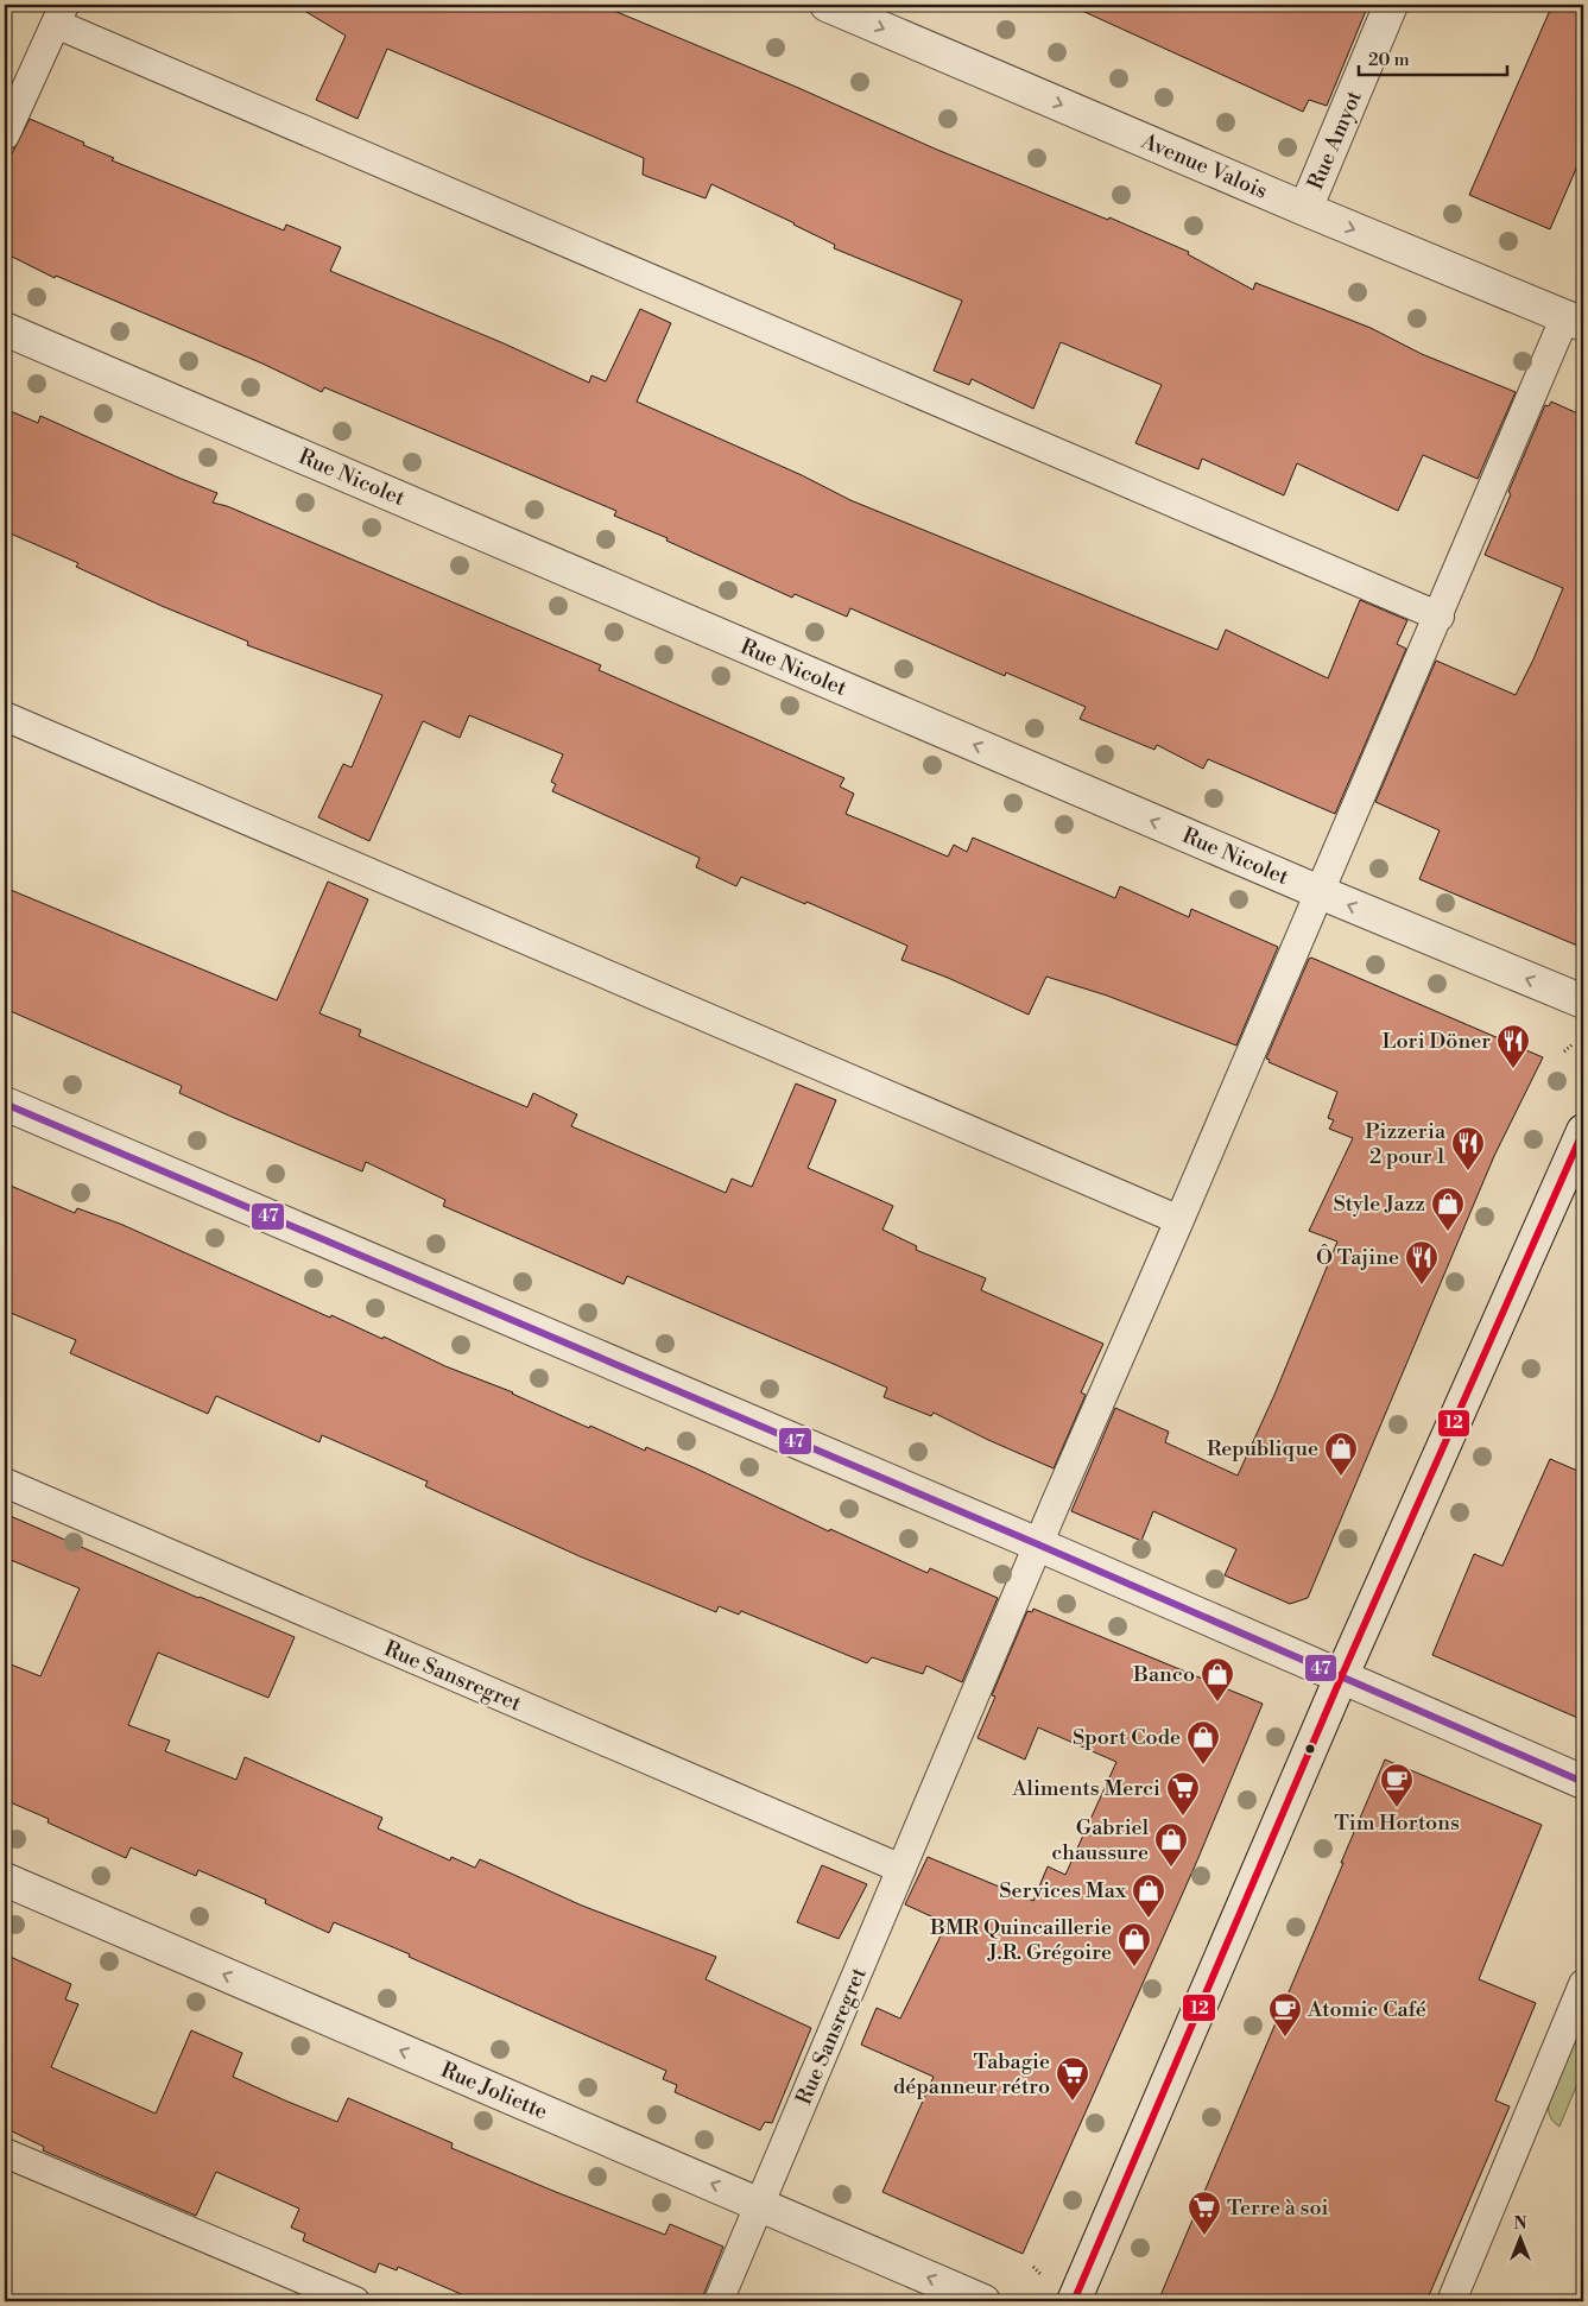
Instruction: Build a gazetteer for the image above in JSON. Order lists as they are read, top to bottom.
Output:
{
  "streets": {
    "street": [
      "Rue Amyot",
      "Avenue Valois",
      "Rue Nicolet",
      "Rue Joliette"
    ],
    "lane": ["Rue Sansregret"]
  },
  "crossings": [
    ["Rue Amyot", "Avenue Valois"],
    ["Avenue Valois", "Rue Sansregret"],
    ["Rue Nicolet", "Rue Sansregret"],
    ["Rue Sansregret", "Rue Joliette"]
  ],
  "one_way": ["Avenue Valois", "Rue Nicolet", "Rue Joliette"],
  "places": {
    "restaurant": ["Lori Döner", "Pizzeria 2 pour 1", "Ô Tajine"],
    "shop": [
      "Style Jazz",
      "Republique",
      "Banco",
      "Sport Code",
      "Gabriel chaussure",
      "Services Max",
      "BMR Quincaillerie J.R. Grégoire"
    ],
    "cafe": ["Tim Hortons", "Atomic Café"],
    "supermarket": ["Aliments Merci", "Tabagie dépanneur rétro", "Terre à soi"]
  },
  "lines": ["transit line 47", "transit line 12"],
  "scale_bar": "20 m",
  "north": "top"
}
